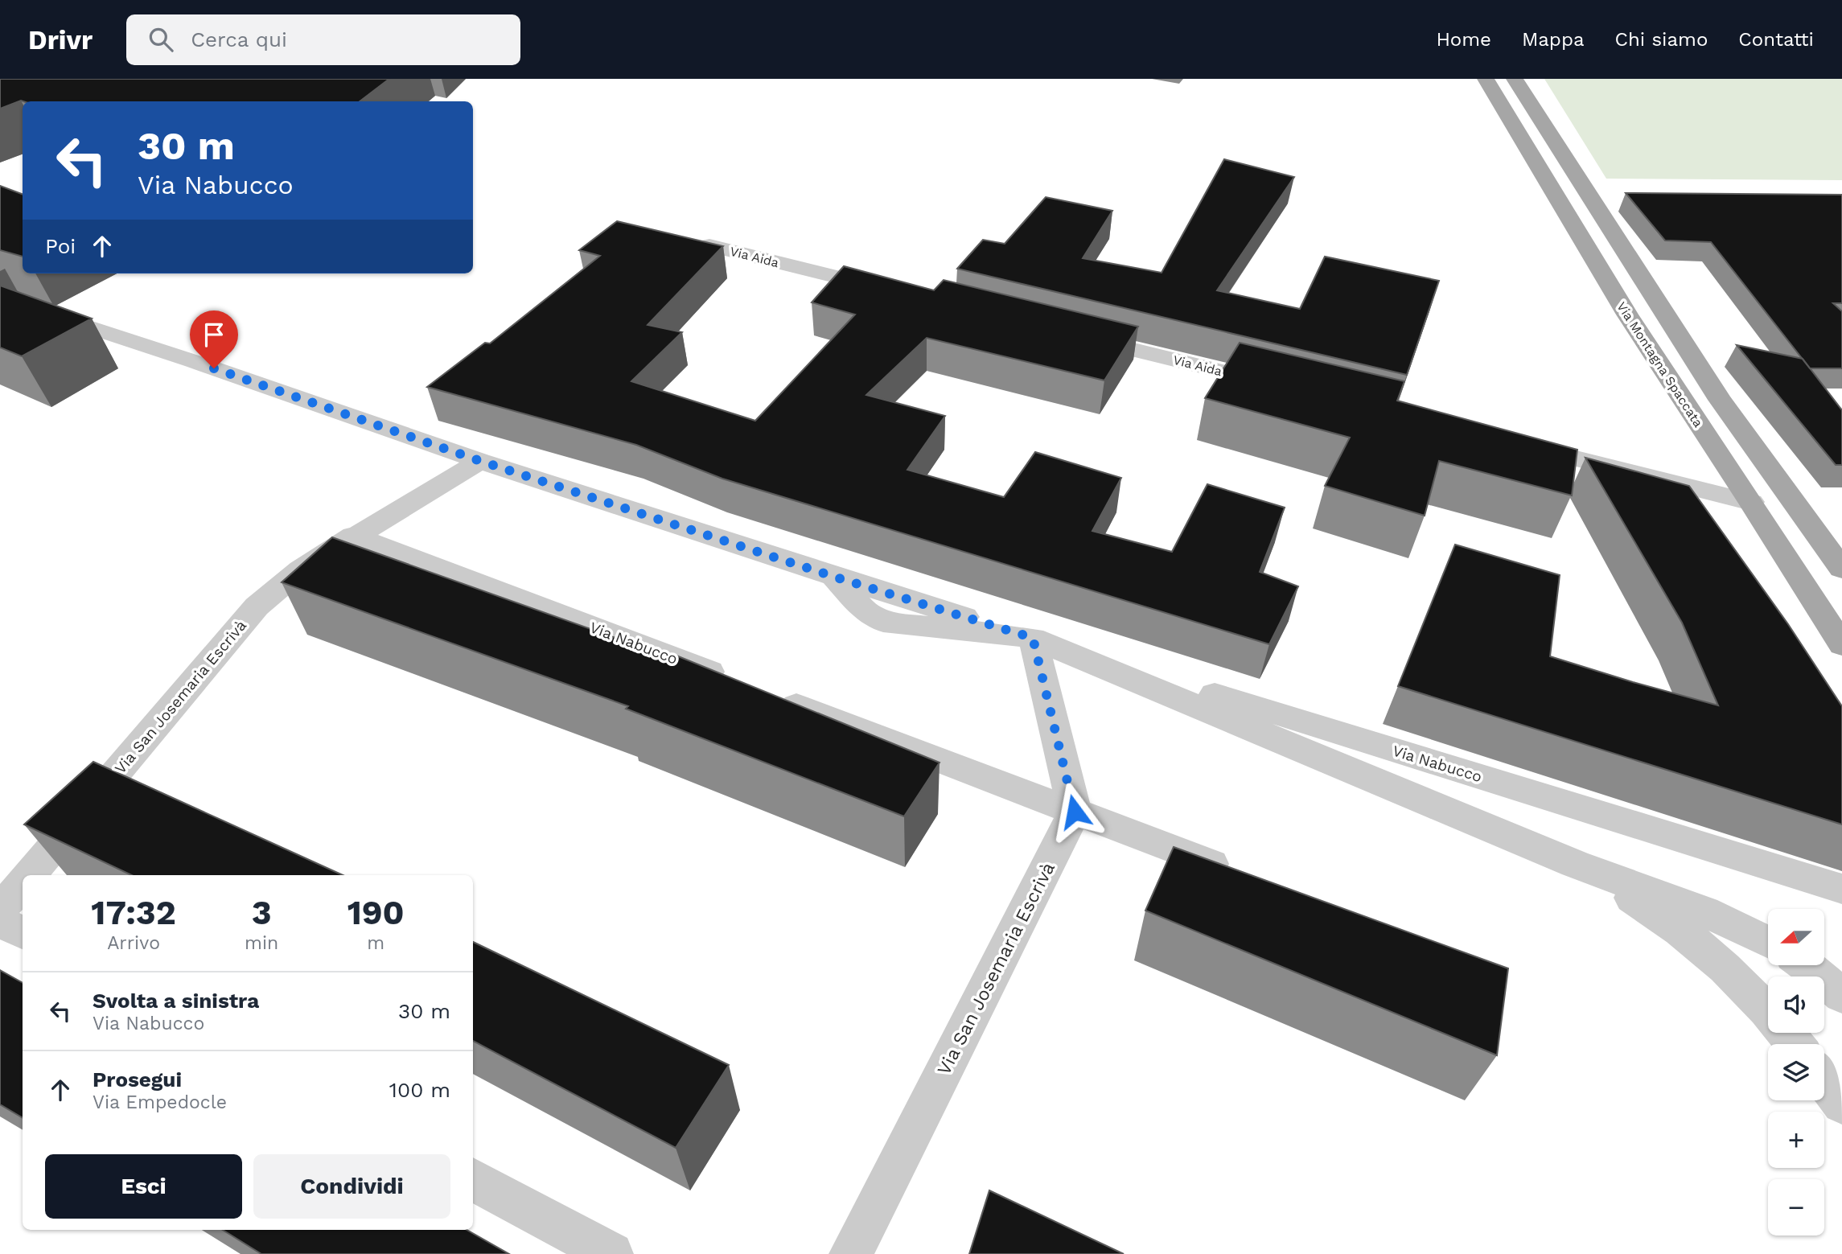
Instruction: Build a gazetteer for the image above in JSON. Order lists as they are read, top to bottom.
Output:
{
  "streets": {
    "main road": ["Via Montagna Spaccata"],
    "street": ["Via Aida", "Via Nabucco", "Via San Josemaria Escrivà"]
  },
  "crossings": [
    ["Via Nabucco", "Via San Josemaria Escrivà"]
  ],
  "north": "left",
  "page": {
    "header": "Drivr",
    "search": "Cerca qui",
    "nav": [
      "Home",
      "Mappa",
      "Chi siamo",
      "Contatti"
    ],
    "turn": ["30 m", "Via Nabucco"],
    "then": "Poi",
    "eta": [
      "17:32",
      "Arrivo",
      "3",
      "min",
      "190",
      "m"
    ],
    "map_buttons": ["+", "−"],
    "list": [
      {
        "name": "Svolta a sinistra",
        "note": "Via Nabucco",
        "value": "30 m"
      },
      {
        "name": "Prosegui",
        "note": "Via Empedocle",
        "value": "100 m"
      }
    ],
    "buttons": ["Esci", "Condividi"]
  }
}
